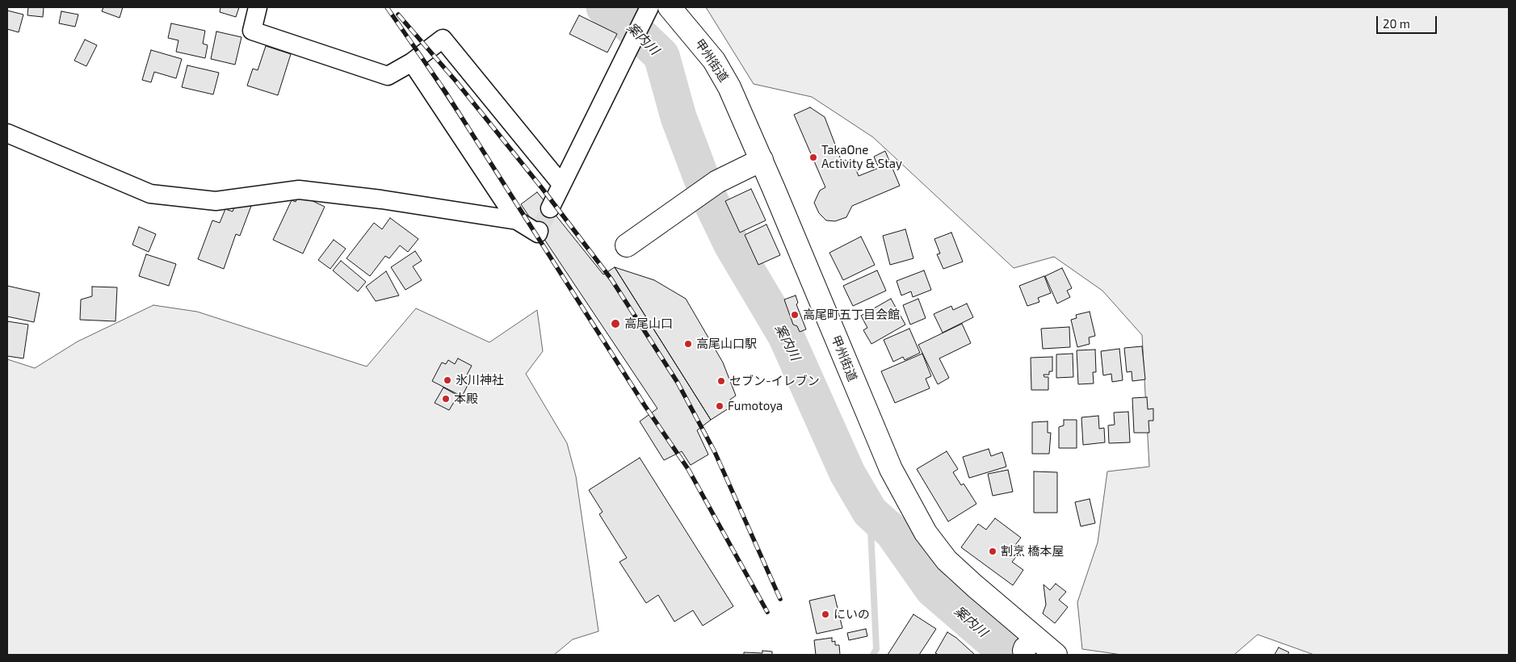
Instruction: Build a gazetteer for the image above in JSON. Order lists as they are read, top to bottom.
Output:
{
  "streets": {
    "main road": ["甲州街道"]
  },
  "water": ["案内川"],
  "places": [
    "TakaOne Activity & Stay",
    "高尾町五丁目会館",
    "高尾山口",
    "高尾山口駅",
    "氷川神社",
    "セブン-イレブン",
    "本殿",
    "Fumotoya",
    "割烹 橋本屋",
    "にいの"
  ],
  "scale_bar": "20 m"
}
